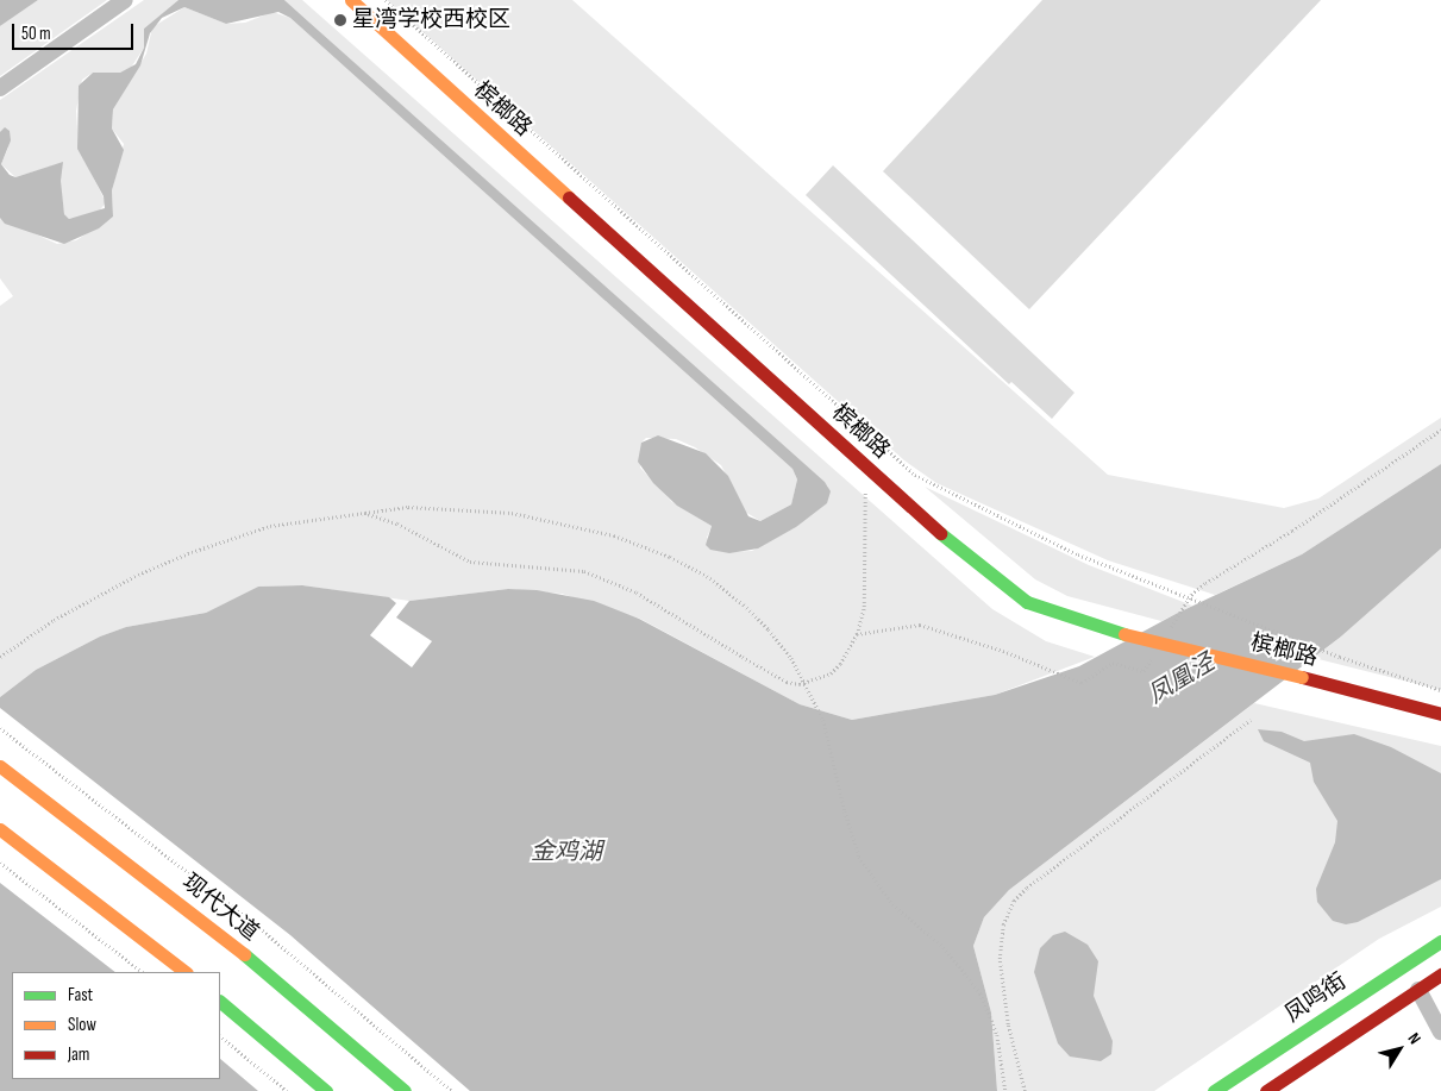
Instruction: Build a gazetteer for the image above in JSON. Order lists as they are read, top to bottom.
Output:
{
  "streets": {
    "main road": ["槟榔路", "现代大道", "凤鸣街"]
  },
  "water": ["凤凰泾", "金鸡湖"],
  "places": ["星湾学校西校区"],
  "legend": ["Fast", "Slow", "Jam"],
  "scale_bar": "50 m",
  "north": "top right"
}
